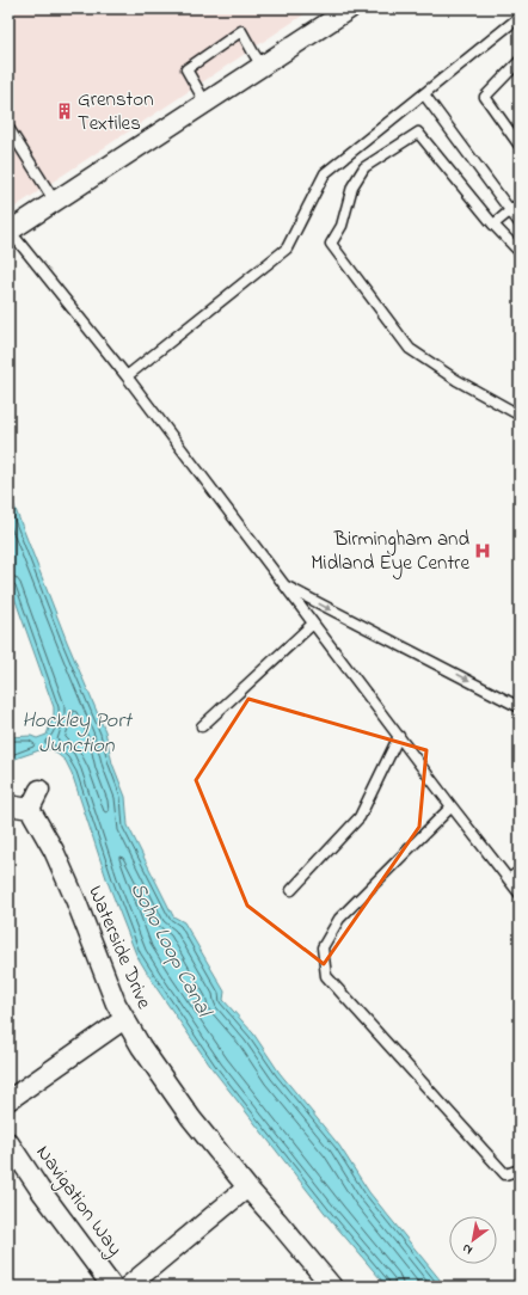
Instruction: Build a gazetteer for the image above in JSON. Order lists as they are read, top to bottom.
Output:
{
  "streets": {
    "street": ["Waterside Drive", "Navigation Way"]
  },
  "water": ["Hockley Port Junction", "Soho Loop Canal"],
  "places": {
    "building": ["Grenston Textiles"],
    "hospital": ["Birmingham and Midland Eye Centre"]
  },
  "north": "bottom left"
}
